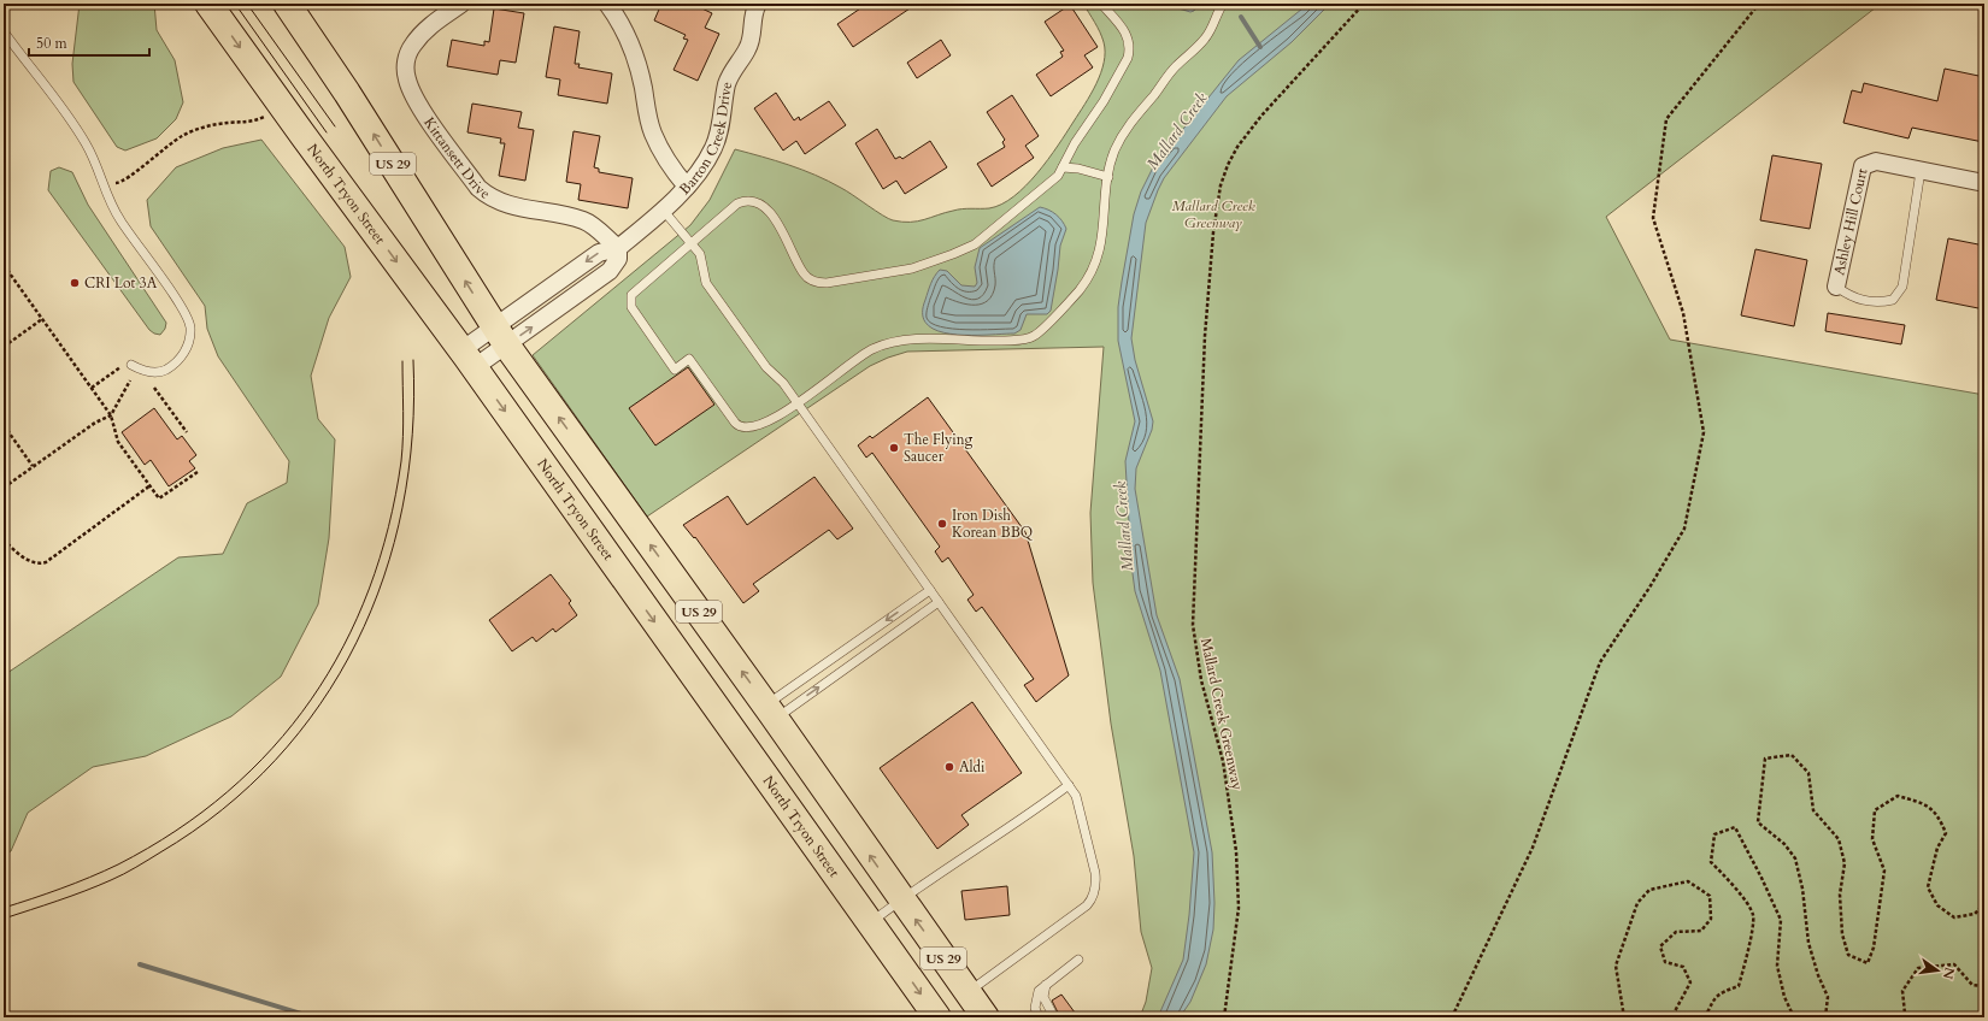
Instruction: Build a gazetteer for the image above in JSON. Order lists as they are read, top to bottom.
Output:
{
  "streets": {
    "main road": ["US 29", "North Tryon Street"],
    "street": ["Barton Creek Drive", "Kittansett Drive", "Ashley Hill Court"],
    "path": ["Mallard Creek Greenway"]
  },
  "crossings": [
    ["Barton Creek Drive", "Kittansett Drive"],
    ["Barton Creek Drive", "US 29"],
    ["Barton Creek Drive", "North Tryon Street"]
  ],
  "water": ["Mallard Creek"],
  "parks": ["Mallard Creek Greenway"],
  "places": [
    "CRI Lot 3A",
    "The Flying Saucer",
    "Iron Dish Korean BBQ",
    "Aldi"
  ],
  "scale_bar": "50 m",
  "north": "right"
}
